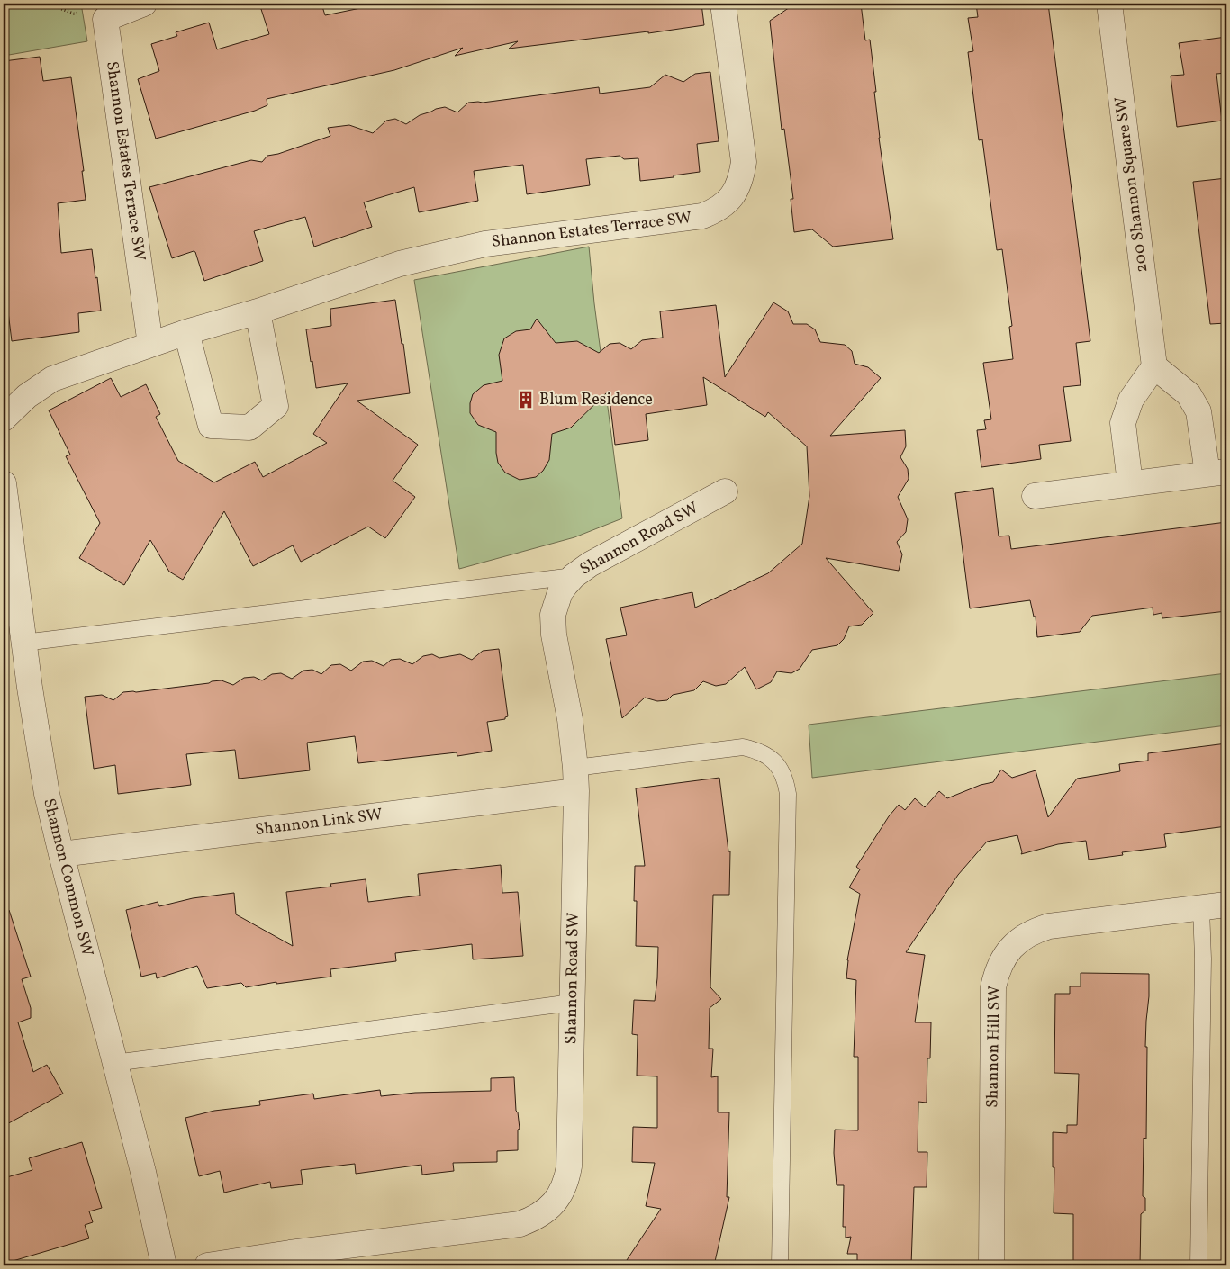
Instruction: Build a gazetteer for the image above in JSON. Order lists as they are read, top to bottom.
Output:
{
  "streets": {
    "street": [
      "Shannon Estates Terrace SW",
      "200 Shannon Square SW",
      "Shannon Road SW",
      "Shannon Link SW",
      "Shannon Common SW",
      "Shannon Hill SW"
    ]
  },
  "crossings": [
    ["Shannon Road SW", "Shannon Link SW"],
    ["Shannon Link SW", "Shannon Common SW"]
  ],
  "places": {
    "building": ["Blum Residence"]
  }
}
